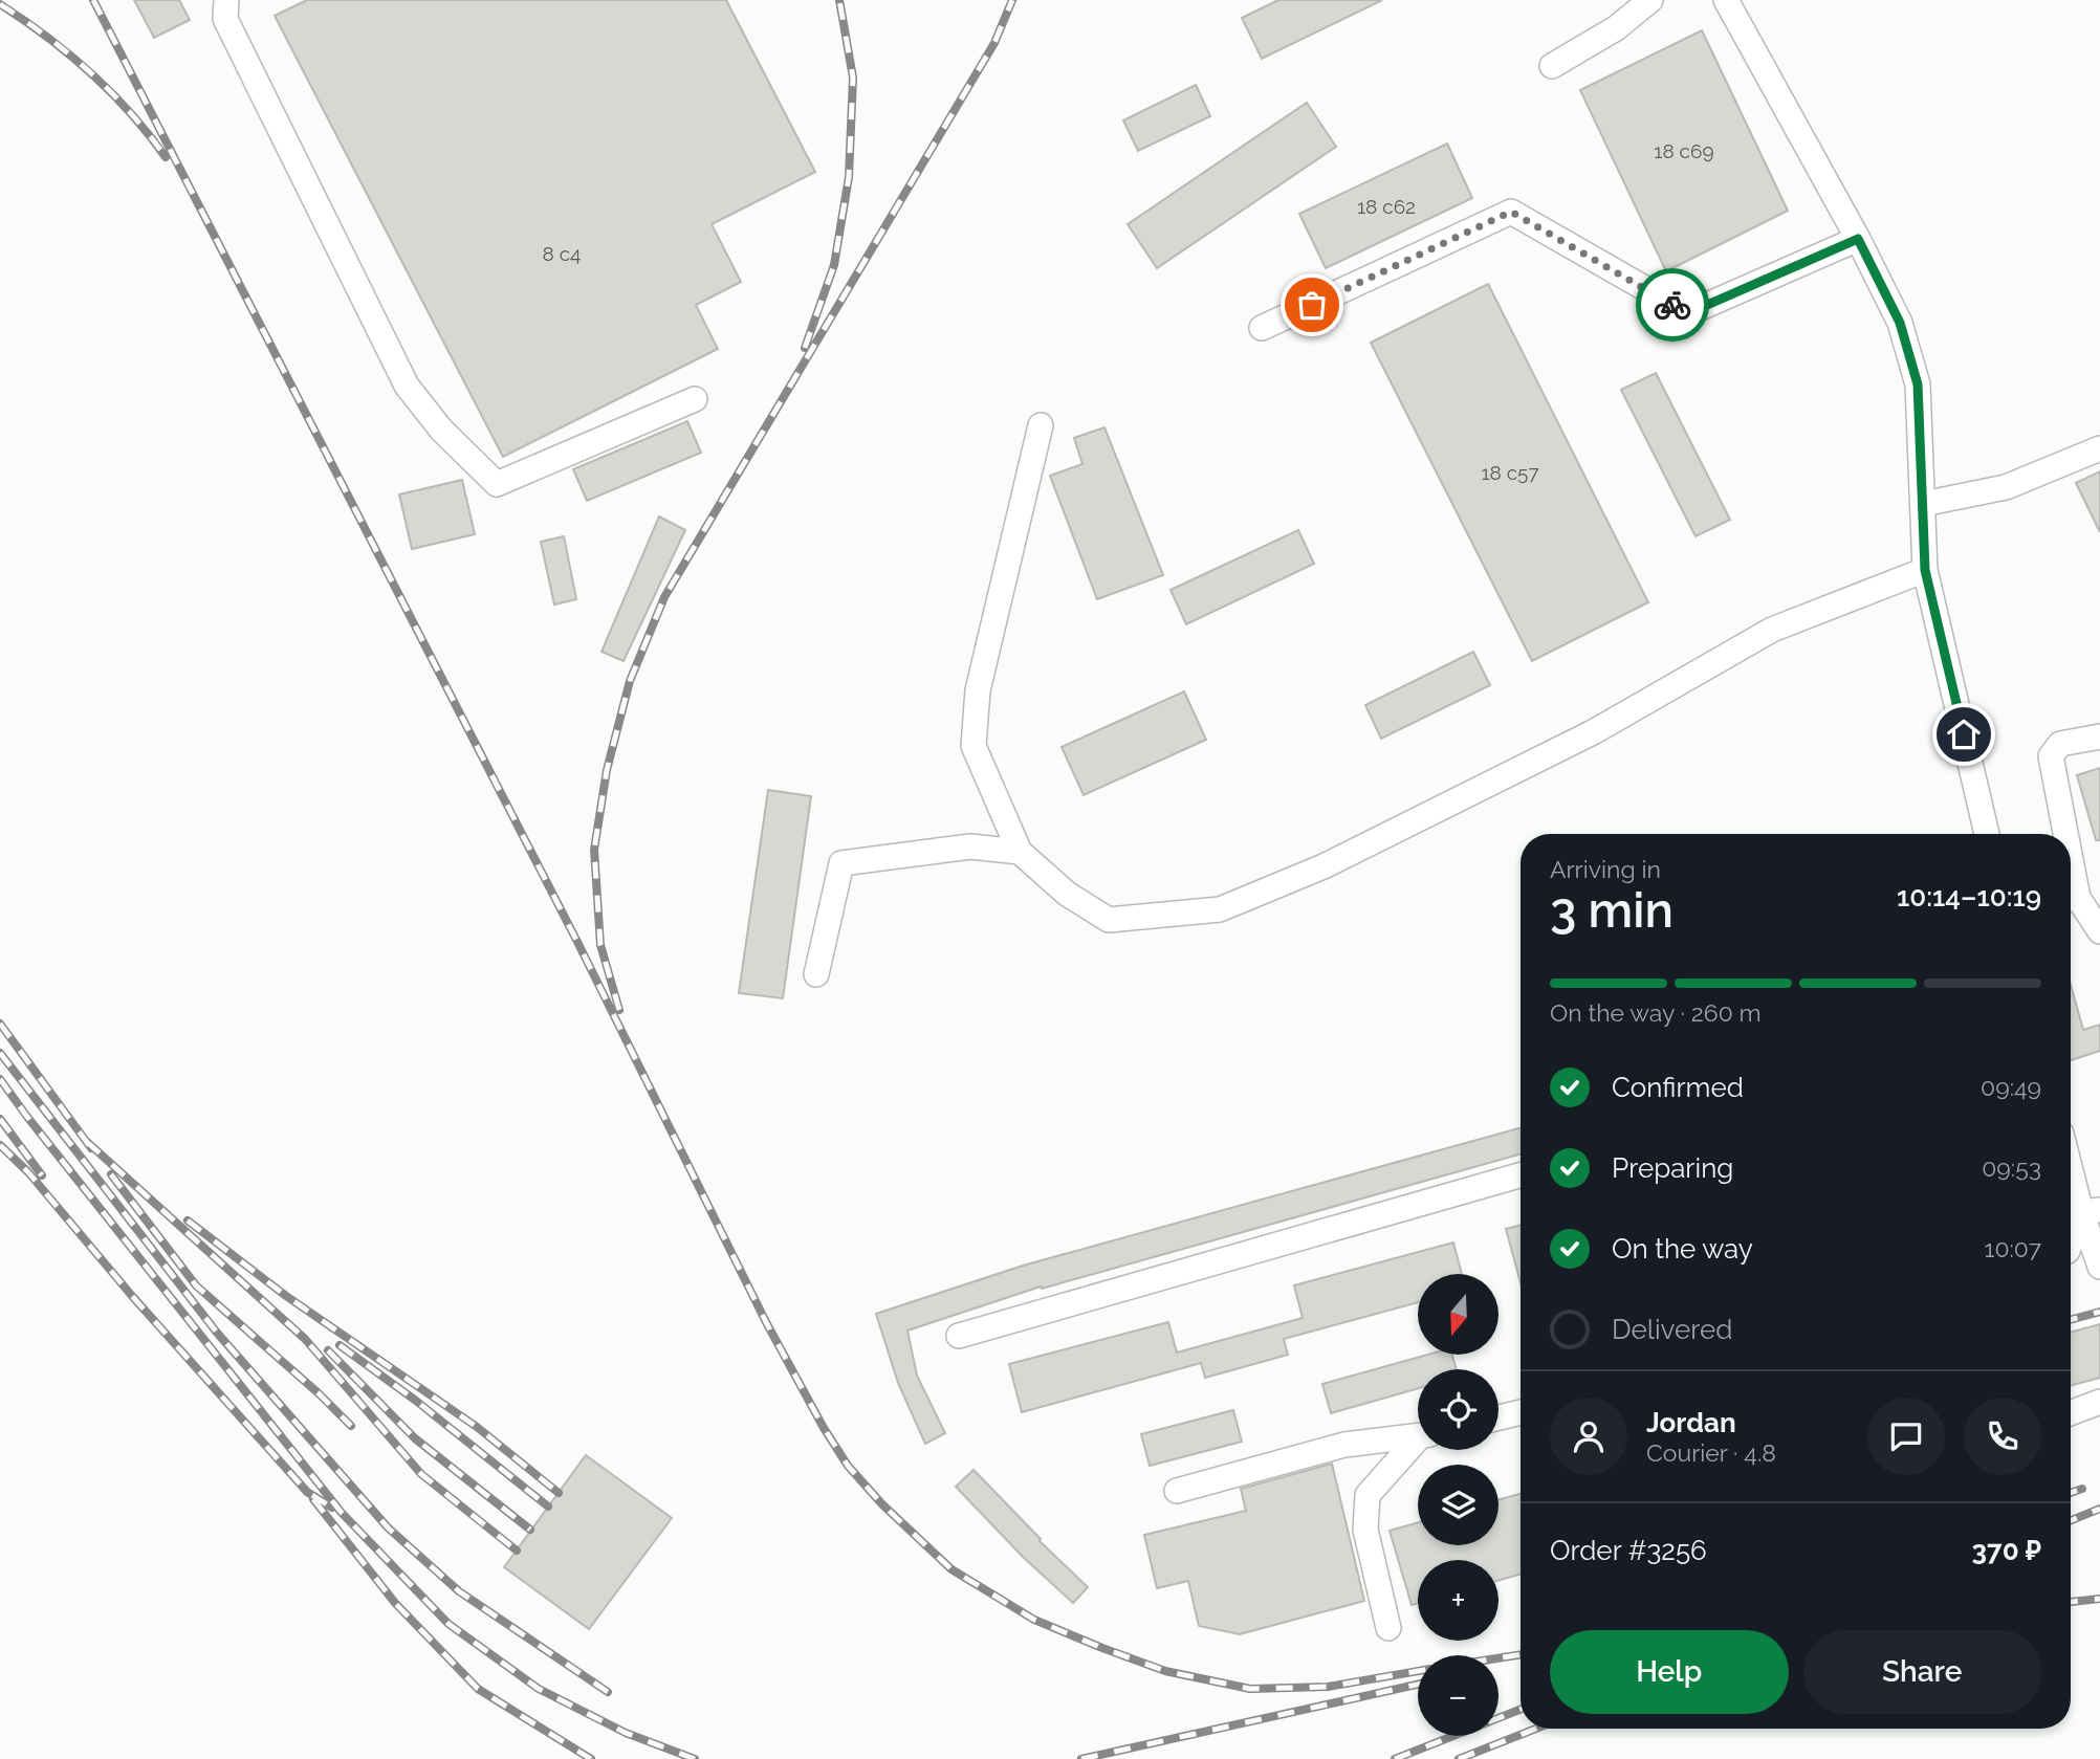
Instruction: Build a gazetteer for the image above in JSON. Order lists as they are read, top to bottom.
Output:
{
  "house_numbers": [
    "18 с69",
    "18 с62",
    "8 с4",
    "18 с57"
  ],
  "north": "bottom",
  "page": {
    "heading": ["3 min", "Arriving in", "10:14–10:19"],
    "panel": [
      "Jordan",
      "Courier · 4.8",
      "Order #3256",
      "370 ₽"
    ],
    "bar": "On the way · 260 m",
    "list": [
      ["Confirmed", "09:49"],
      ["Preparing", "09:53"],
      ["On the way", "10:07"],
      "Delivered"
    ],
    "map_buttons": ["+", "−"],
    "buttons": ["Help", "Share"]
  }
}
